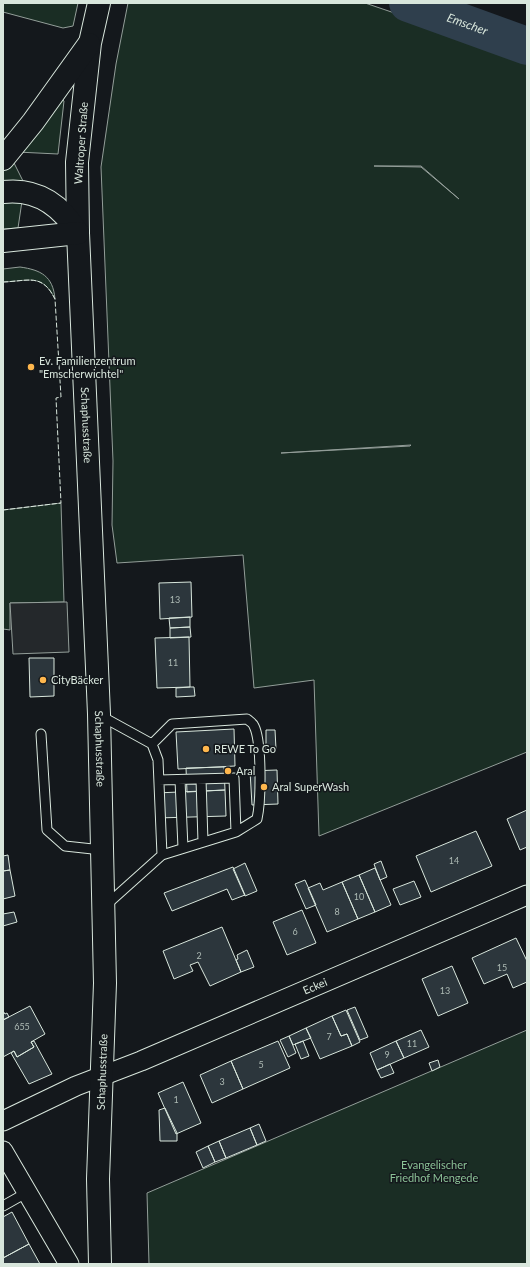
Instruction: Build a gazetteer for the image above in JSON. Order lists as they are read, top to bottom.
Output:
{
  "streets": {
    "main road": ["Waltroper Straße", "Schaphusstraße"],
    "street": ["Eckei"]
  },
  "crossings": [
    ["Waltroper Straße", "Schaphusstraße"],
    ["Schaphusstraße", "Eckei"]
  ],
  "water": ["Emscher"],
  "parks": ["Evangelischer Friedhof Mengede"],
  "places": [
    "Ev. Familienzentrum \"Emscherwichtel\"",
    "CityBäcker",
    "REWE To Go",
    "Aral",
    "Aral SuperWash"
  ],
  "house_numbers": [
    "13",
    "11",
    "14",
    "10",
    "8",
    "6",
    "2",
    "15",
    "13",
    "655",
    "7",
    "11",
    "9",
    "5",
    "3",
    "1"
  ]
}
